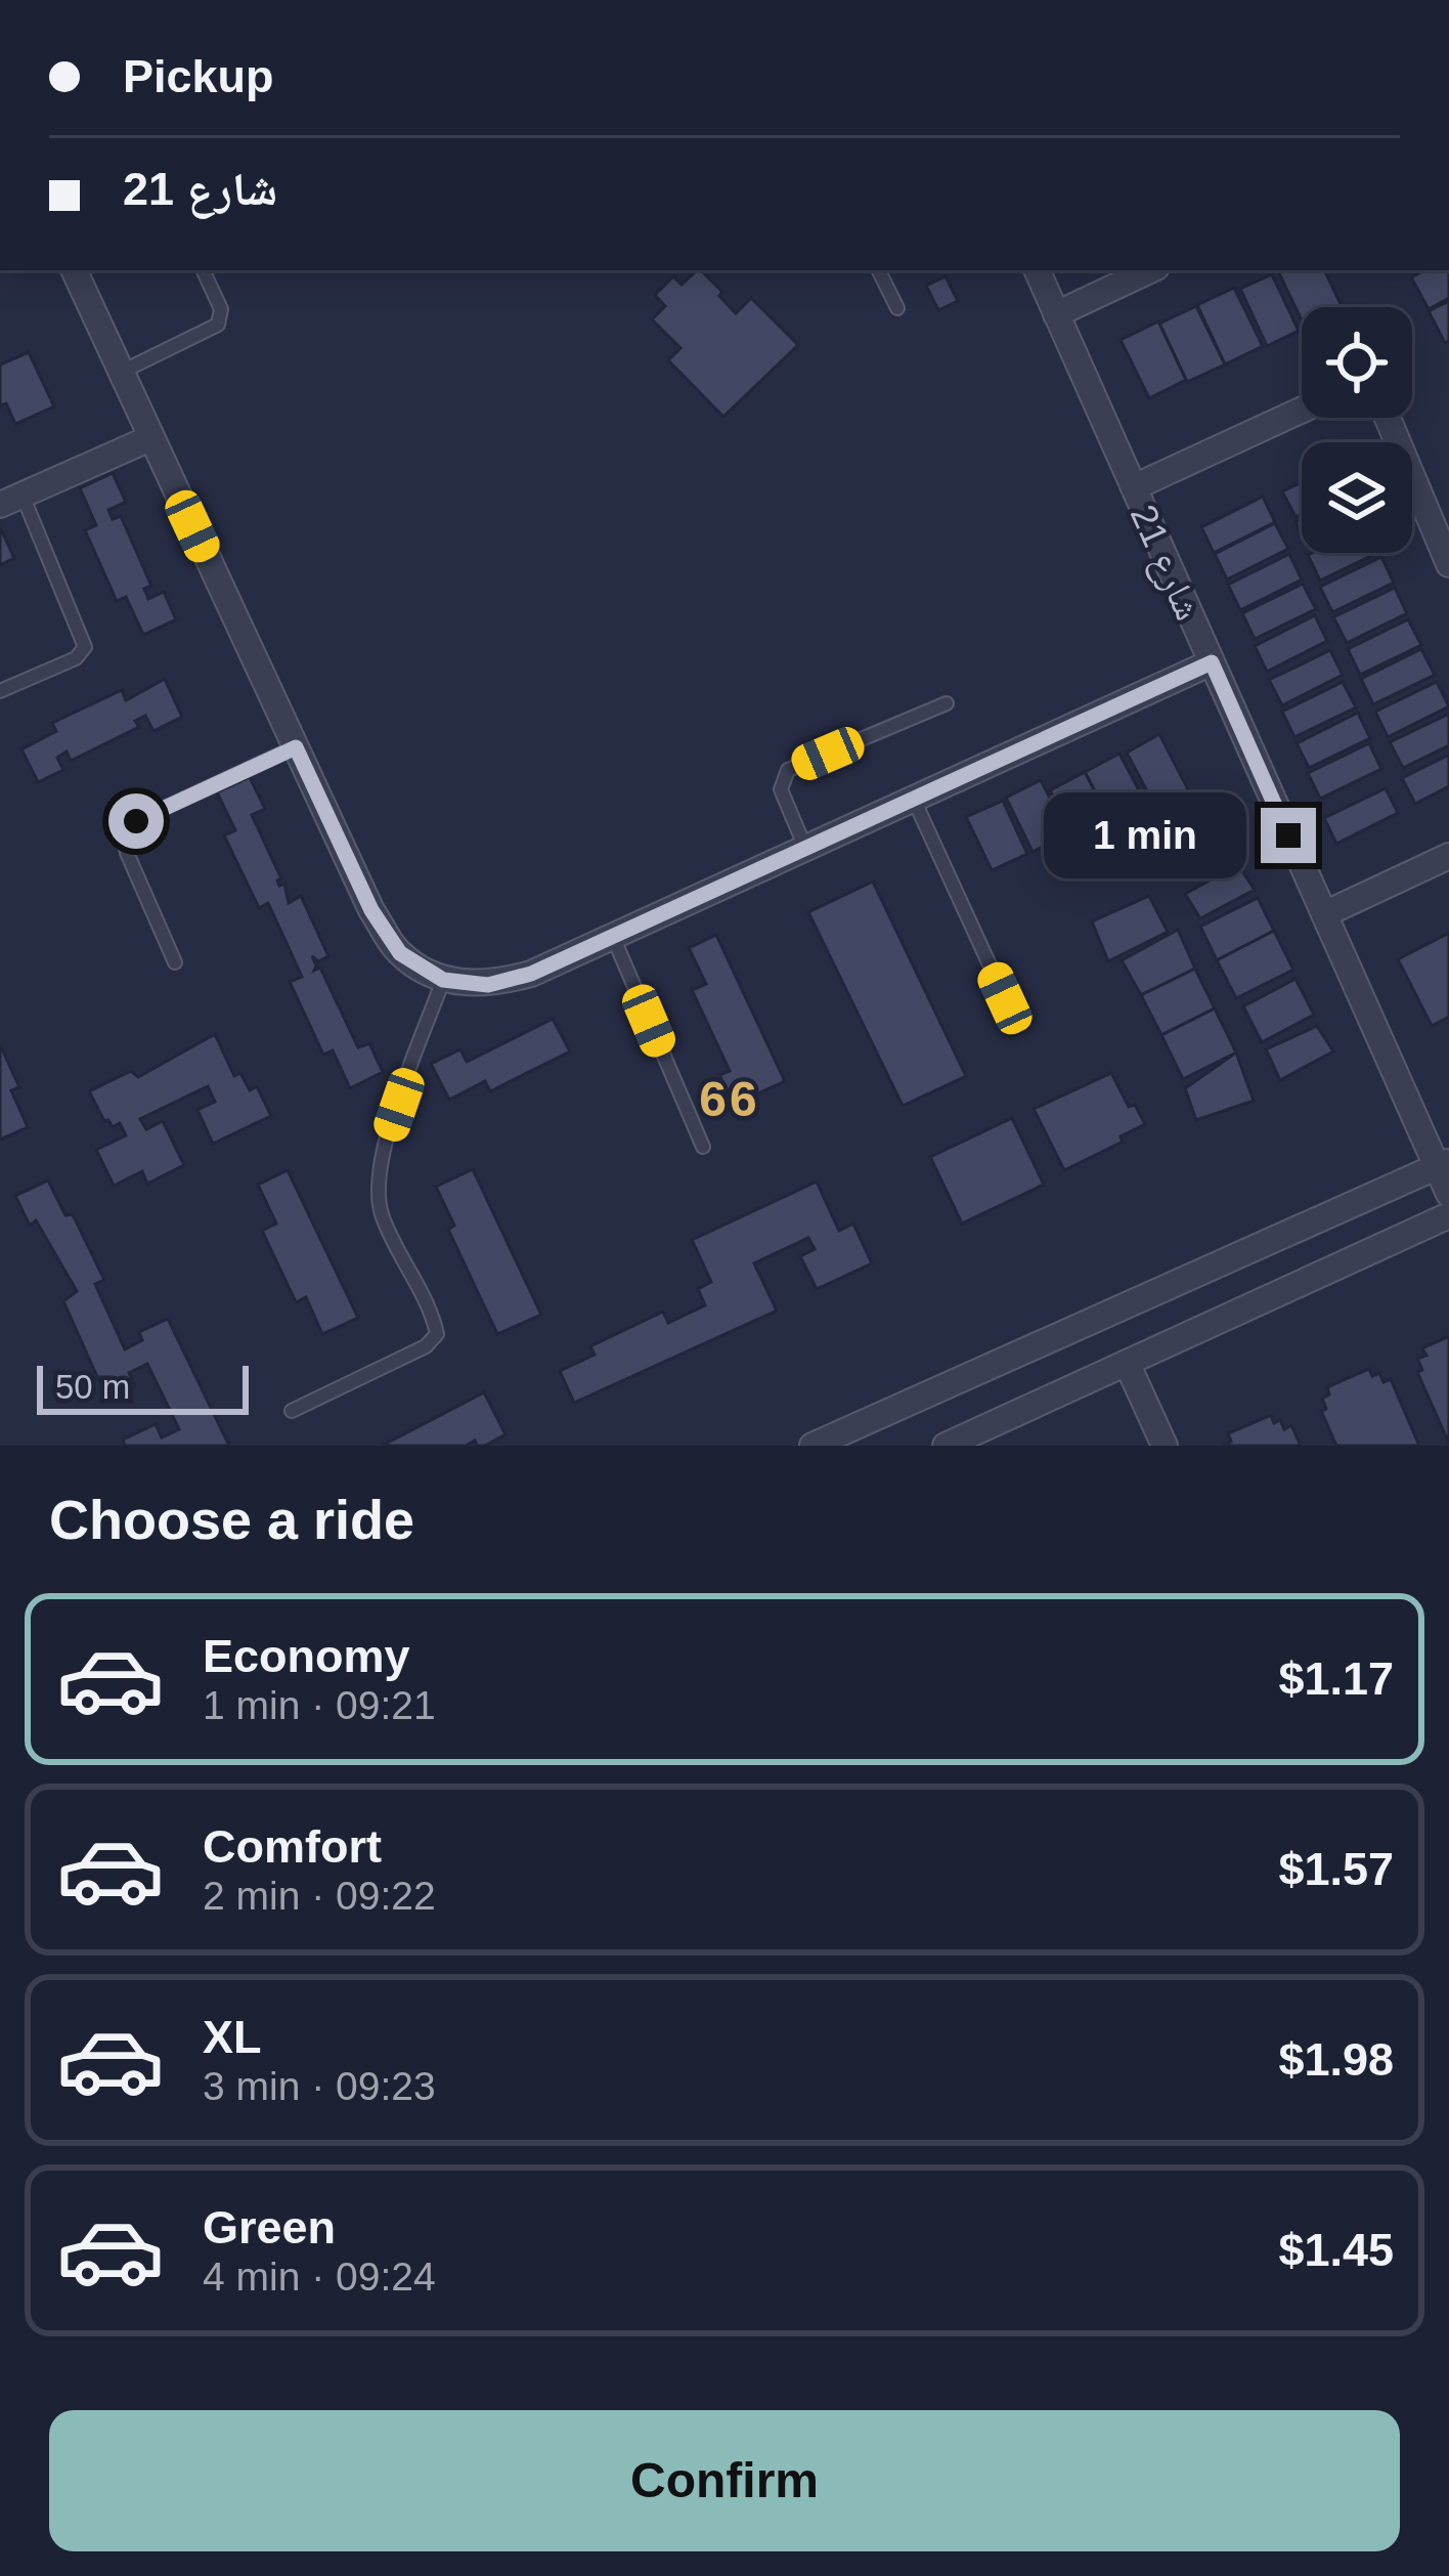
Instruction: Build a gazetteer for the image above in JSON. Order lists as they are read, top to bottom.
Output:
{
  "streets": {
    "street": ["شارع 21"]
  },
  "districts": ["66"],
  "scale_bar": "50 m",
  "page": {
    "banner": ["Pickup", "شارع 21"],
    "bubble": "1 min",
    "scale": "50 m",
    "heading": "Choose a ride",
    "list": [
      {
        "name": "Economy",
        "note": "1 min · 09:21",
        "value": "$1.17"
      },
      {
        "name": "Comfort",
        "note": "2 min · 09:22",
        "value": "$1.57"
      },
      {
        "name": "XL",
        "note": "3 min · 09:23",
        "value": "$1.98"
      },
      {
        "name": "Green",
        "note": "4 min · 09:24",
        "value": "$1.45"
      }
    ],
    "buttons": "Confirm"
  }
}
